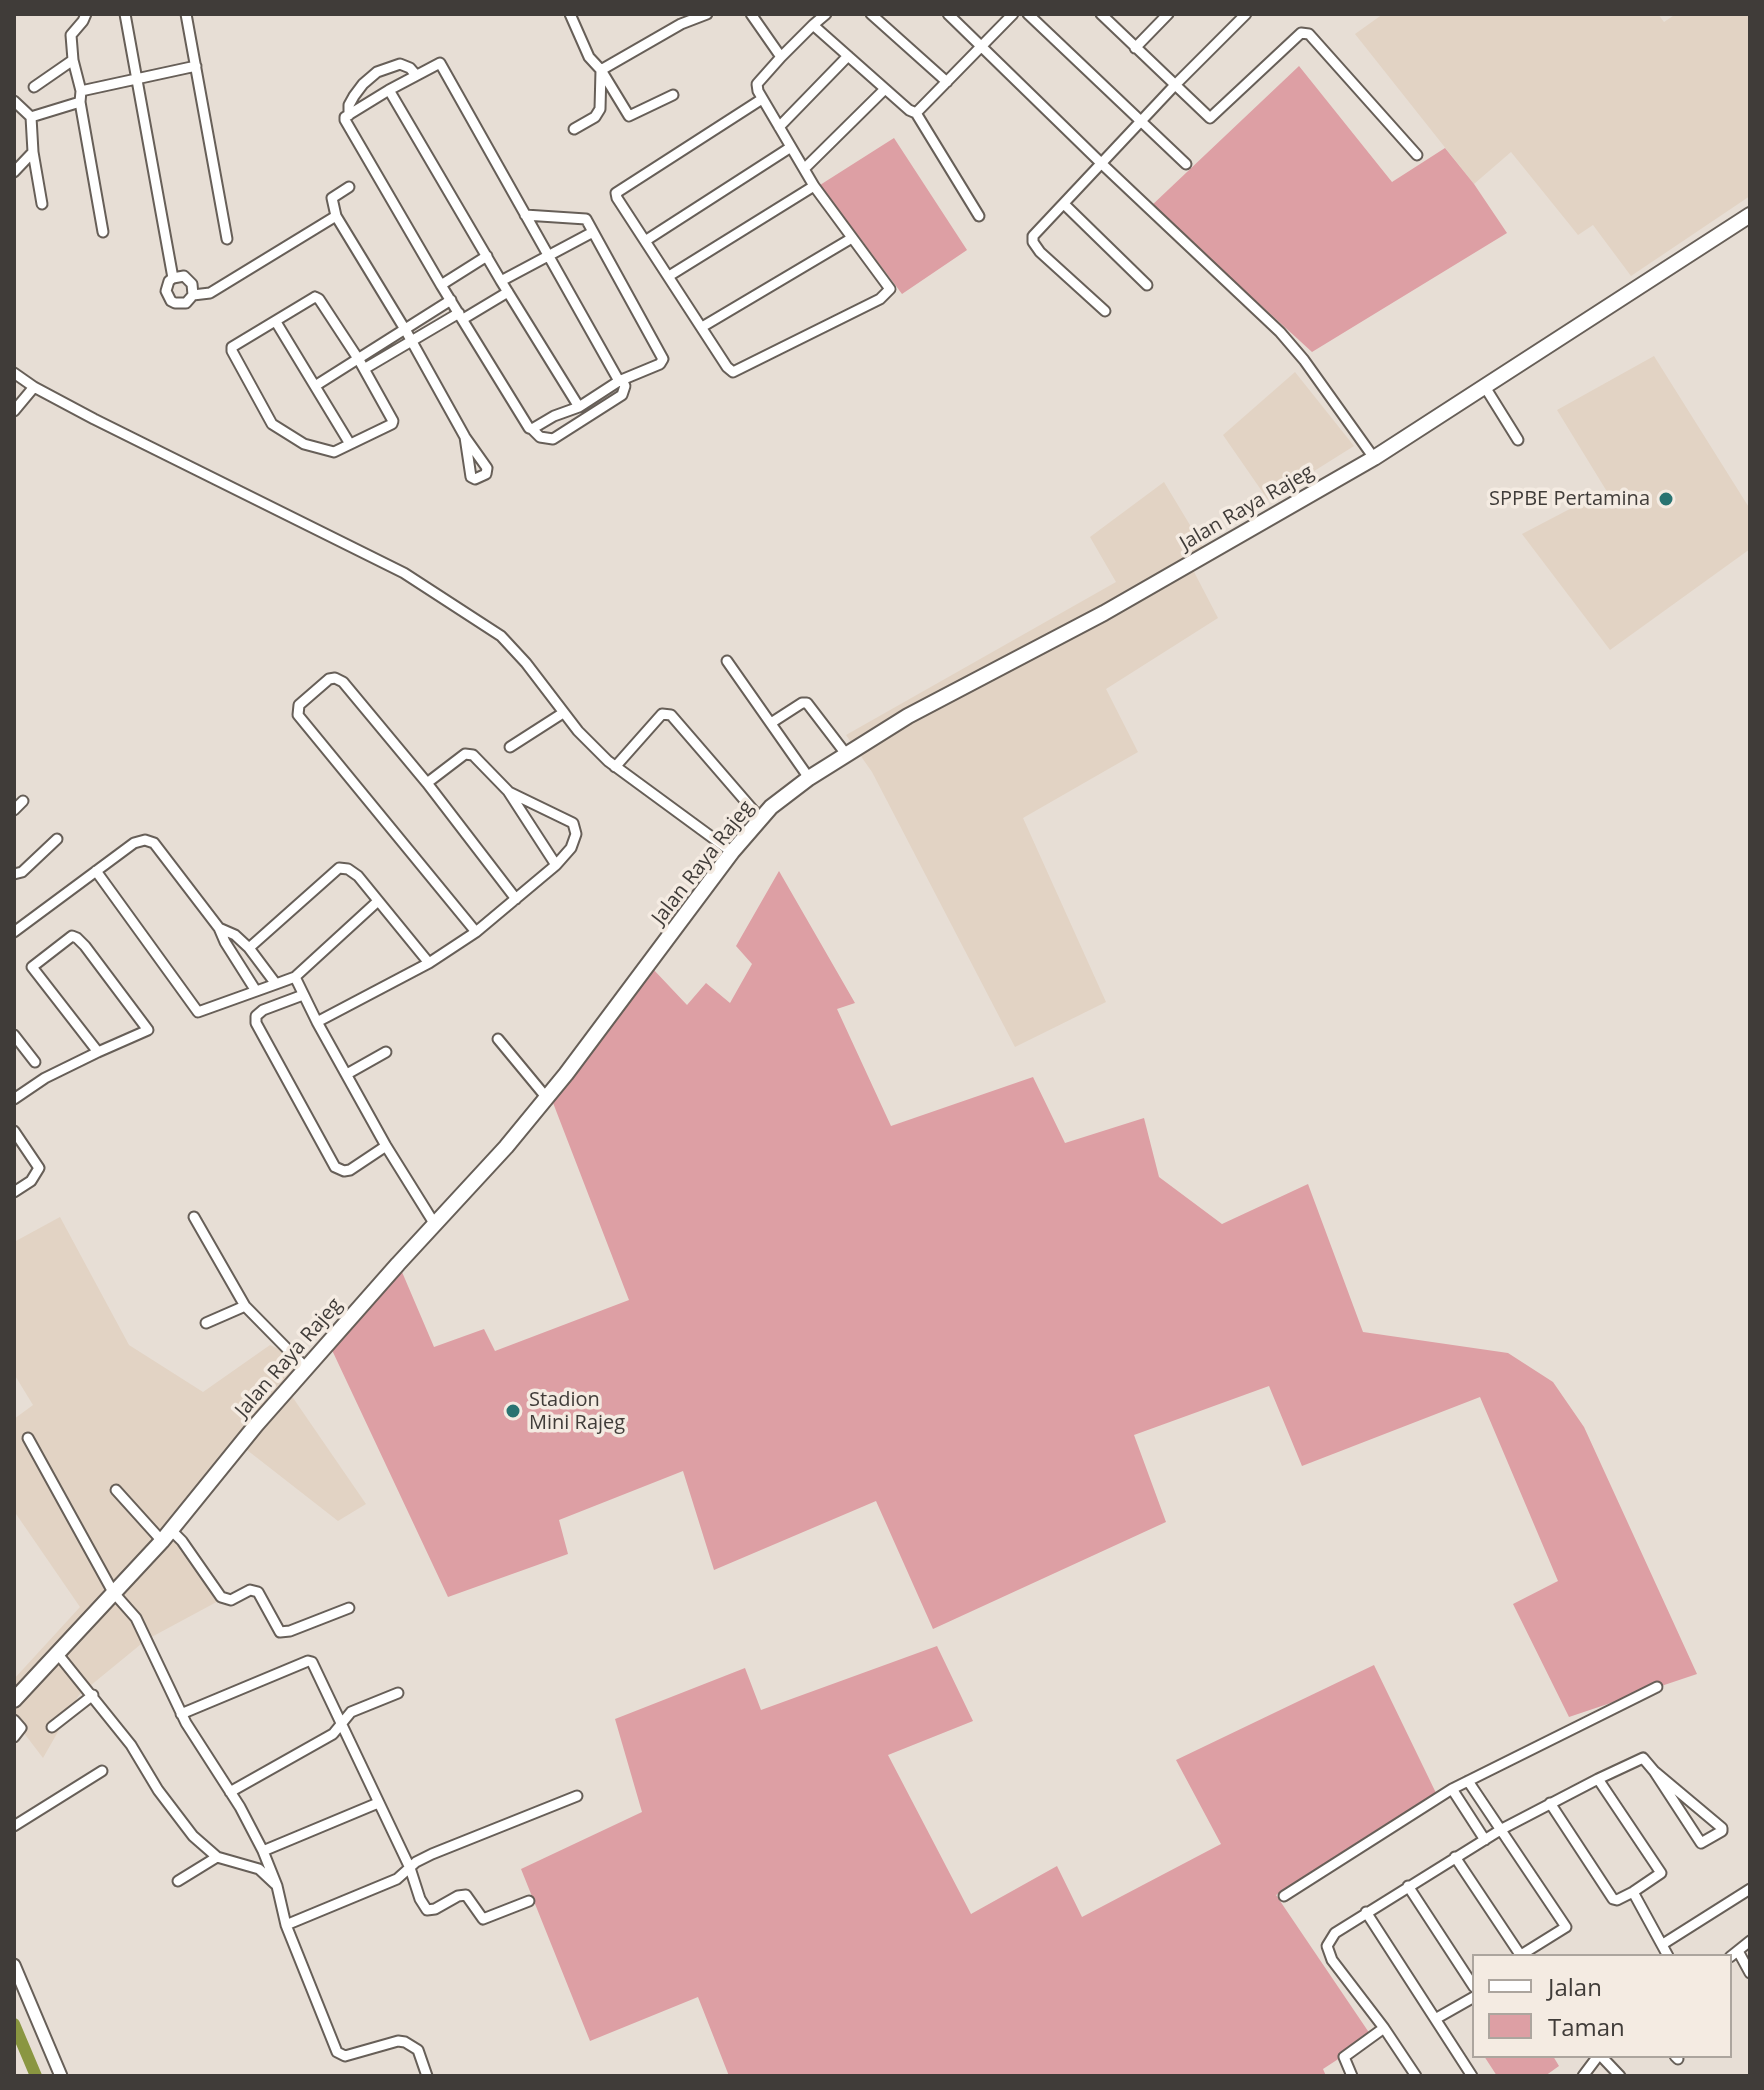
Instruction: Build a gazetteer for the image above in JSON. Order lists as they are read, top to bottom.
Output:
{
  "streets": {
    "main road": ["Jalan Raya Rajeg"]
  },
  "places": ["SPPBE Pertamina", "Stadion Mini Rajeg"],
  "legend": ["Jalan", "Taman"]
}
